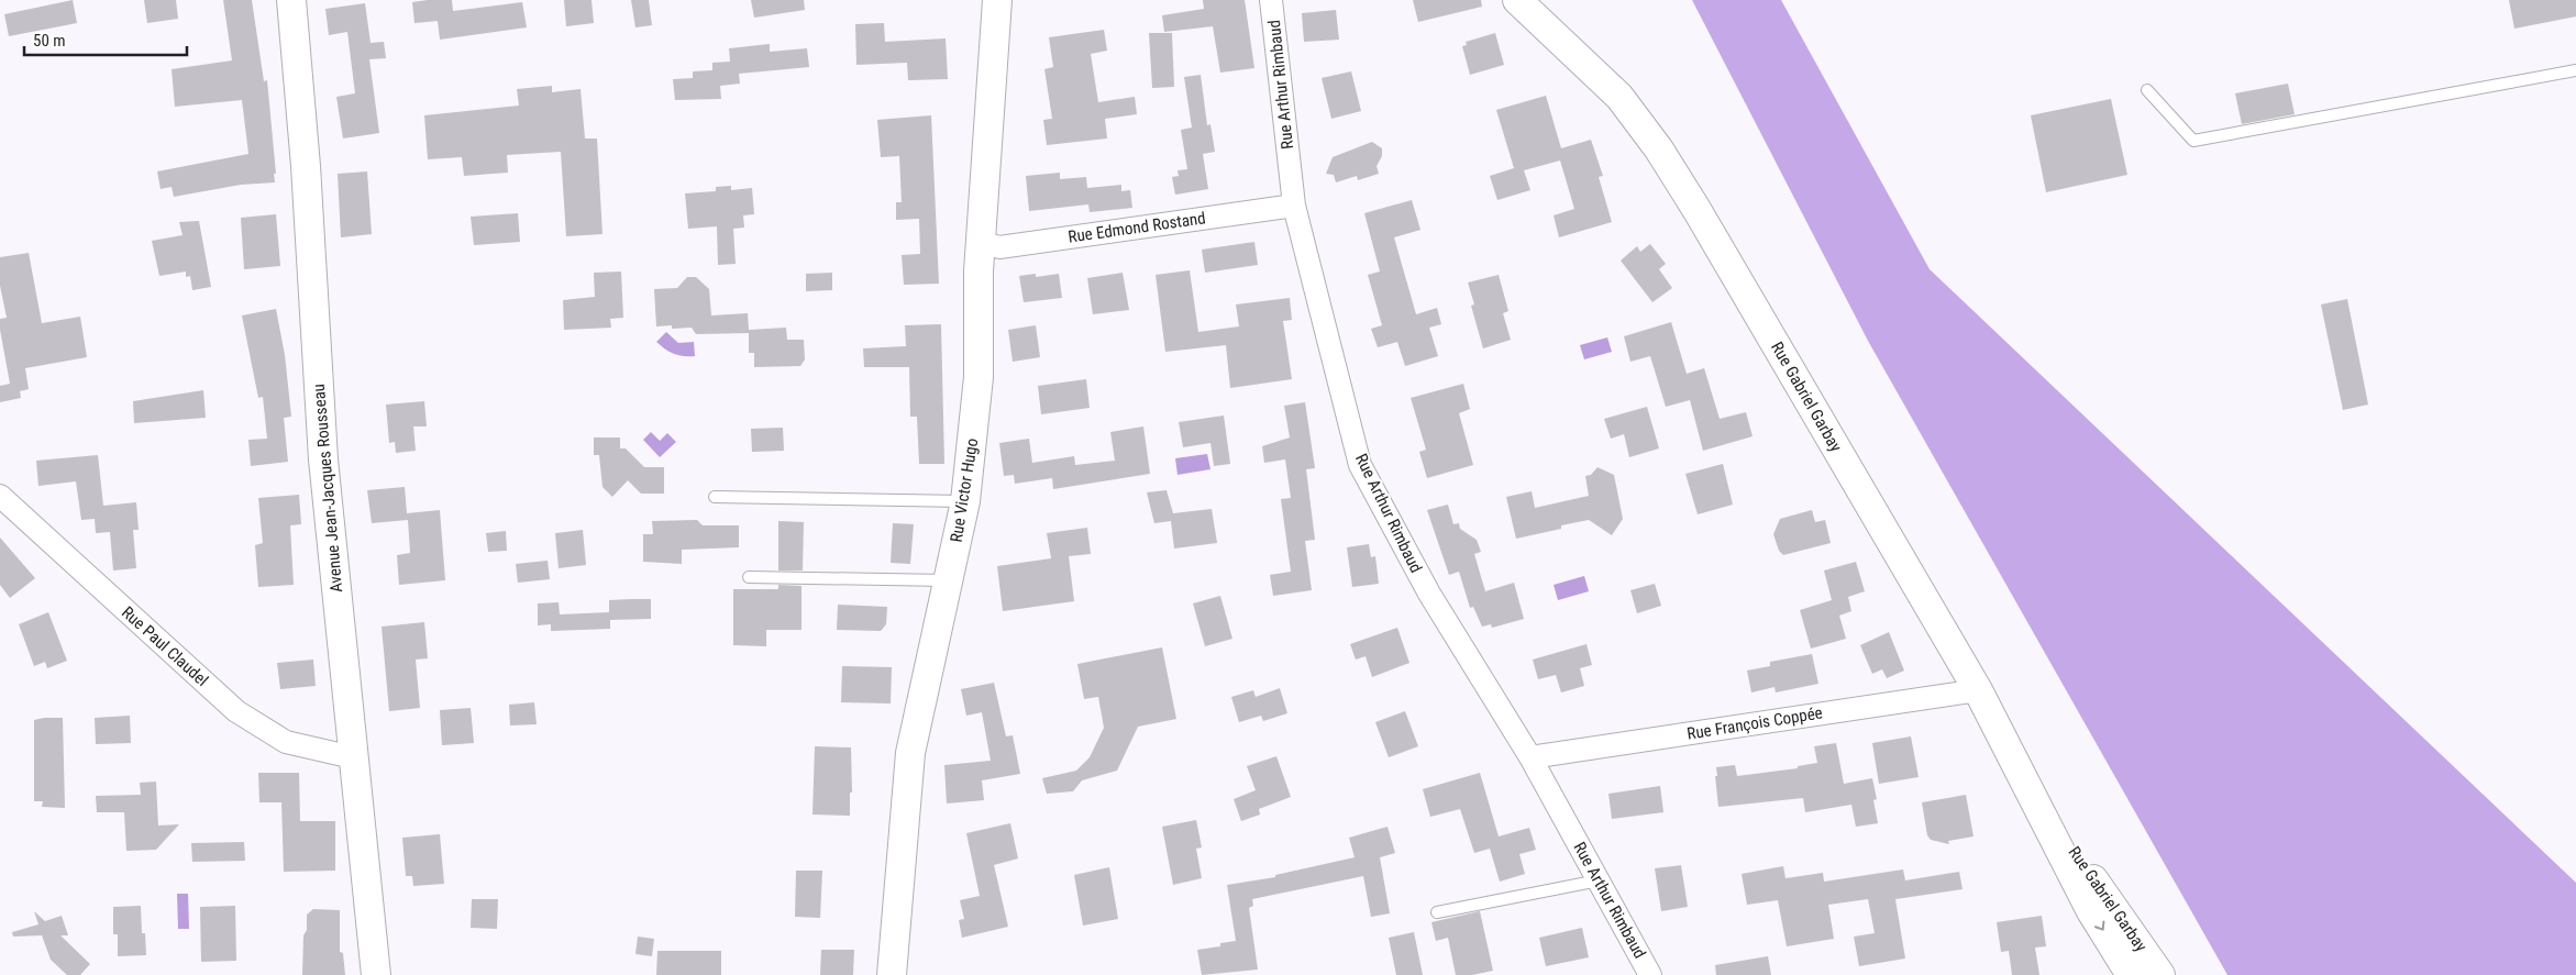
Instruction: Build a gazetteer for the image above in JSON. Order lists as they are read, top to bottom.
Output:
{
  "streets": {
    "street": [
      "Rue Arthur Rimbaud",
      "Rue Edmond Rostand",
      "Rue Gabriel Garbay",
      "Avenue Jean-Jacques Rousseau",
      "Rue Victor Hugo",
      "Rue Paul Claudel",
      "Rue François Coppée"
    ]
  },
  "crossings": [
    ["Rue Arthur Rimbaud", "Rue Edmond Rostand"],
    ["Rue Arthur Rimbaud", "Rue François Coppée"],
    ["Rue Edmond Rostand", "Rue Victor Hugo"],
    ["Rue Gabriel Garbay", "Rue François Coppée"],
    ["Avenue Jean-Jacques Rousseau", "Rue Paul Claudel"]
  ],
  "scale_bar": "50 m"
}
